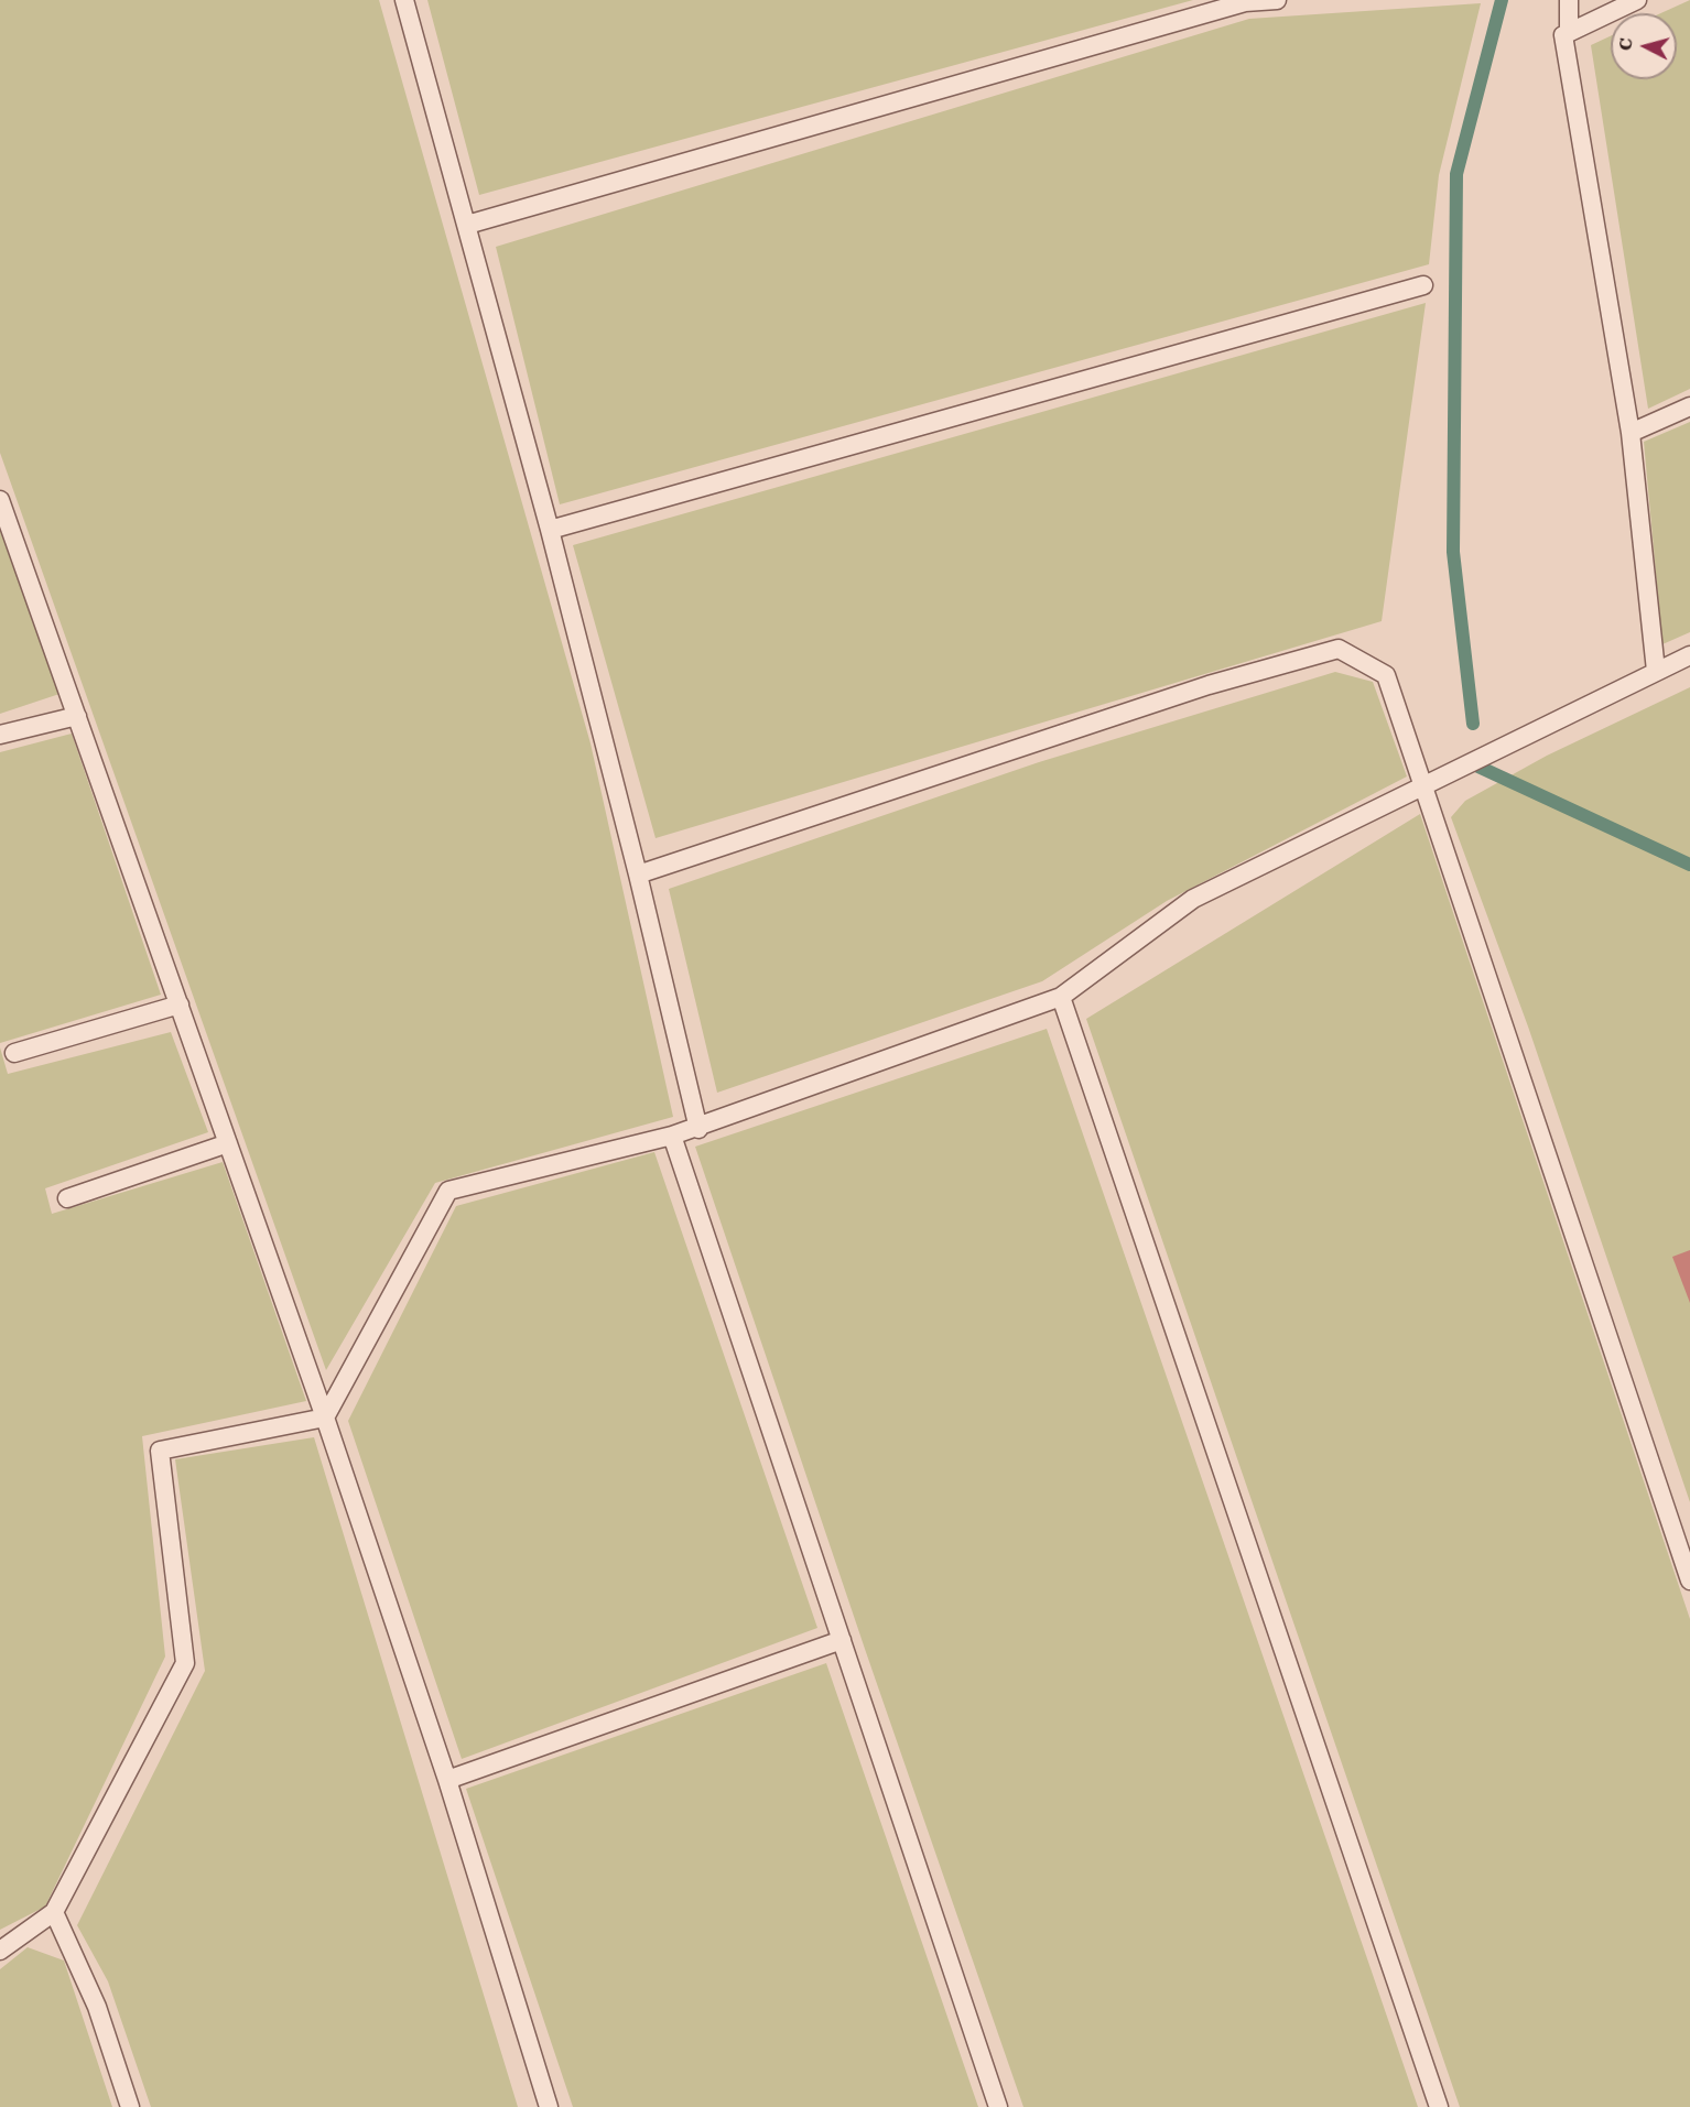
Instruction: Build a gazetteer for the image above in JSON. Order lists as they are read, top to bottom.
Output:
{
  "north": "left"
}
